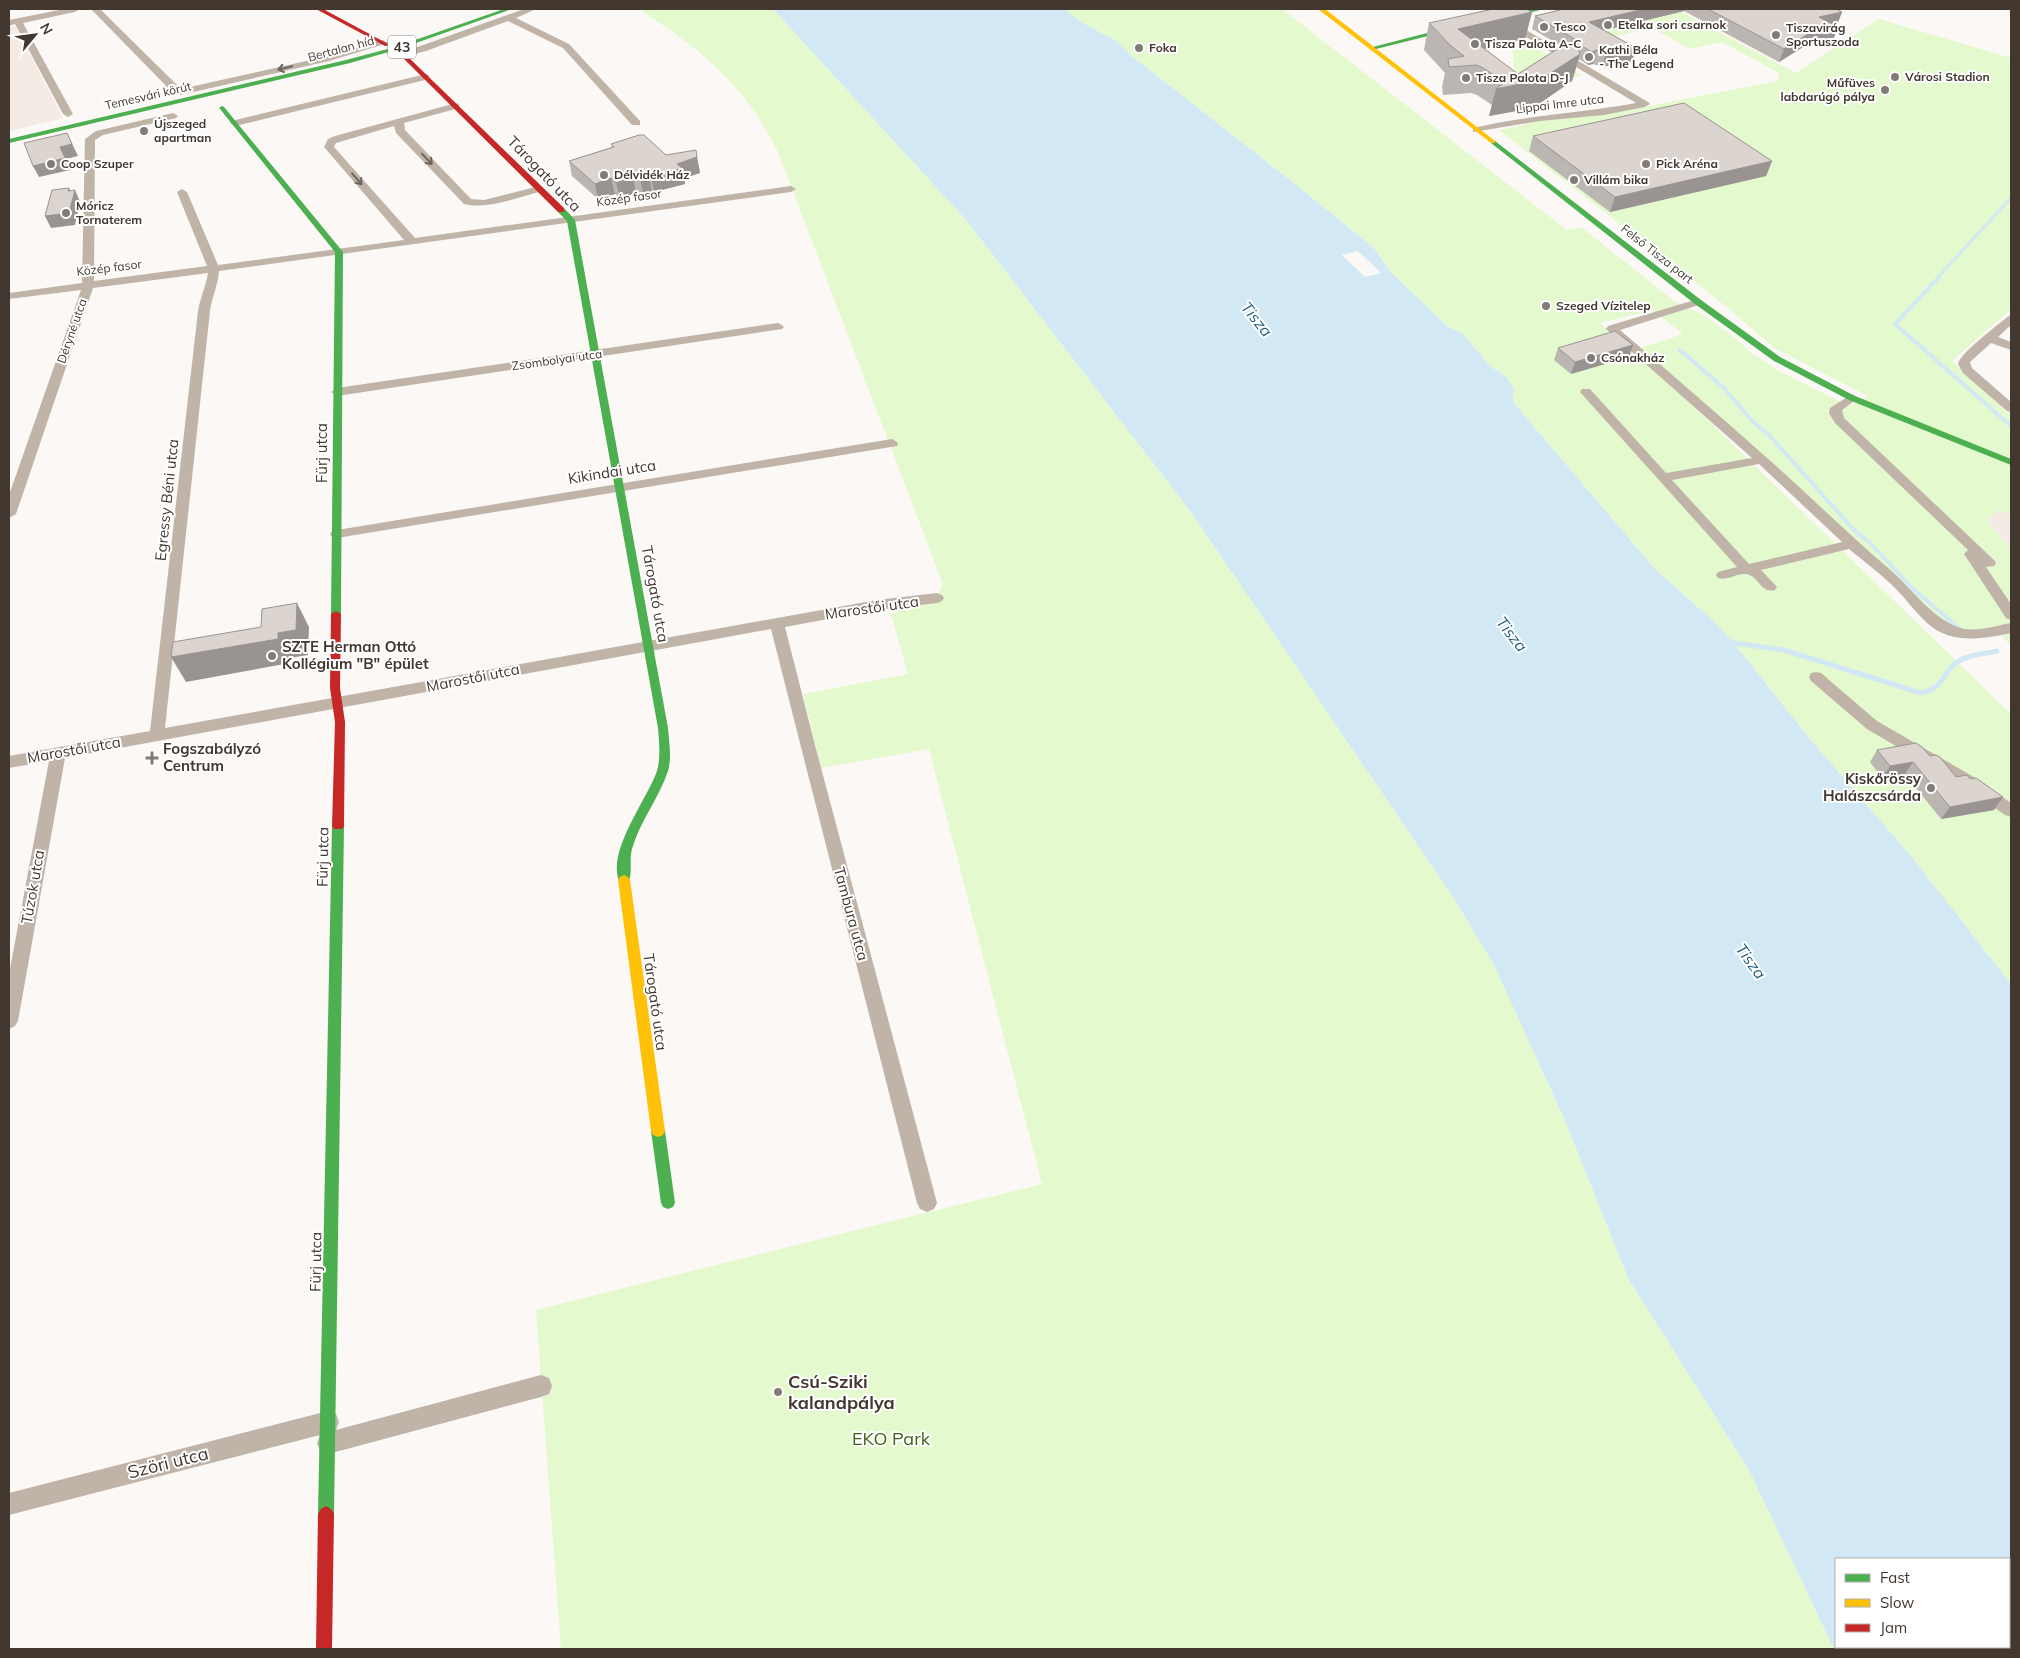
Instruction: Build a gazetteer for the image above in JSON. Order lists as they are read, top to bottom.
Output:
{
  "streets": {
    "street": [
      "43",
      "Bertalan híd",
      "Temesvári körút",
      "Lippai Imre utca",
      "Tárogató utca",
      "Közép fasor",
      "Felső Tisza part",
      "Déryné utca",
      "Zsombolyai utca",
      "Fürj utca",
      "Kikindai utca",
      "Egressy Béni utca",
      "Marostői utca",
      "Túzok utca",
      "Tambura utca",
      "Szöri utca"
    ]
  },
  "crossings": [
    ["Bertalan híd", "Temesvári körút"],
    ["Temesvári körút", "Déryné utca"],
    ["Lippai Imre utca", "Felső Tisza part"],
    ["Tárogató utca", "Közép fasor"],
    ["Tárogató utca", "Zsombolyai utca"],
    ["Tárogató utca", "Kikindai utca"],
    ["Tárogató utca", "Marostői utca"],
    ["Közép fasor", "Déryné utca"],
    ["Közép fasor", "Fürj utca"],
    ["Közép fasor", "Egressy Béni utca"],
    ["Zsombolyai utca", "Fürj utca"],
    ["Fürj utca", "Kikindai utca"],
    ["Fürj utca", "Marostői utca"],
    ["Fürj utca", "Szöri utca"],
    ["Egressy Béni utca", "Marostői utca"],
    ["Marostői utca", "Túzok utca"],
    ["Marostői utca", "Tambura utca"]
  ],
  "water": ["Tisza"],
  "parks": ["EKO Park"],
  "places": {
    "other": [
      "Etelka sori csarnok",
      "Tesco",
      "Tiszavirág Sportuszoda",
      "Tisza Palota A-C",
      "Foka",
      "Kathi Béla - The Legend",
      "Városi Stadion",
      "Tisza Palota D-J",
      "Műfüves labdarúgó pálya",
      "Újszeged apartman",
      "Coop Szuper",
      "Pick Aréna",
      "Délvidék Ház",
      "Villám bika",
      "Móricz Tornaterem",
      "Szeged Vízitelep",
      "Csónakház",
      "SZTE Herman Ottó Kollégium \"B\" épület",
      "Kiskőrössy Halászcsárda",
      "Csú-Sziki kalandpálya"
    ],
    "health": ["Fogszabályzó Centrum"]
  },
  "legend": ["Fast", "Slow", "Jam"],
  "north": "top right"
}
